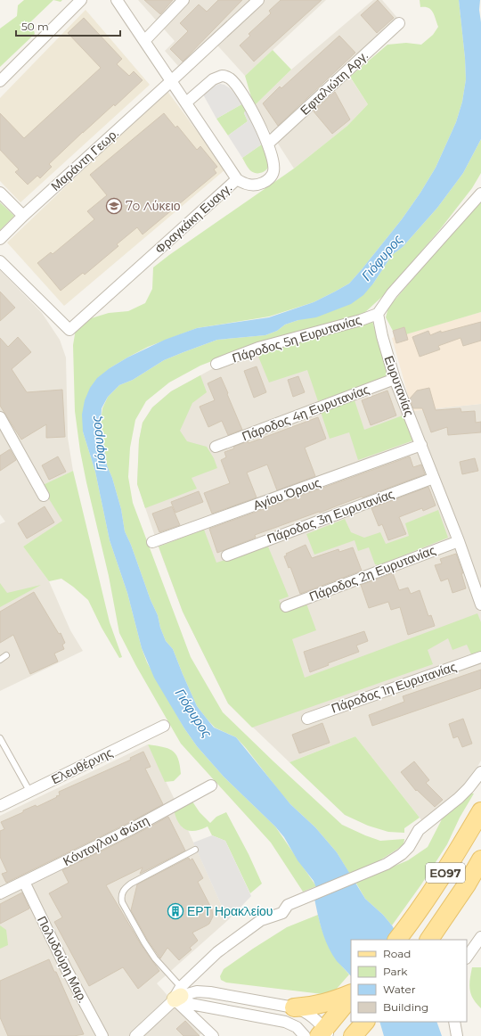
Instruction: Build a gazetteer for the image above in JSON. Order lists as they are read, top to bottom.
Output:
{
  "streets": {
    "main road": ["ΕΟ97"],
    "street": [
      "Εφταλιώτη Αργ.",
      "Μαράντη Γεωρ.",
      "Φραγκάκη Ευαγγ.",
      "Πάροδος 5η Ευρυτανίας",
      "Ευρυτανίας",
      "Πάροδος 4η Ευρυτανίας",
      "Αγίου Όρους",
      "Πάροδος 3η Ευρυτανίας",
      "Πάροδος 2η Ευρυτανίας",
      "Πάροδος 1η Ευρυτανίας",
      "Ελευθέρνης",
      "Κόντογλου Φώτη",
      "Πολυδούρη Μαρ."
    ]
  },
  "crossings": [
    ["Μαράντη Γεωρ.", "Φραγκάκη Ευαγγ."],
    ["Πάροδος 5η Ευρυτανίας", "Ευρυτανίας"],
    ["Ευρυτανίας", "Πάροδος 4η Ευρυτανίας"],
    ["Ευρυτανίας", "Αγίου Όρους"],
    ["Ευρυτανίας", "Πάροδος 3η Ευρυτανίας"],
    ["Ευρυτανίας", "Πάροδος 2η Ευρυτανίας"],
    ["Κόντογλου Φώτη", "Πολυδούρη Μαρ."]
  ],
  "water": ["Γιόφυρος"],
  "places": {
    "school or university": ["7o Λύκειο"],
    "building": ["ΕΡΤ Ηρακλείου"]
  },
  "legend": [
    "Road",
    "Park",
    "Water",
    "Building"
  ],
  "scale_bar": "50 m"
}
